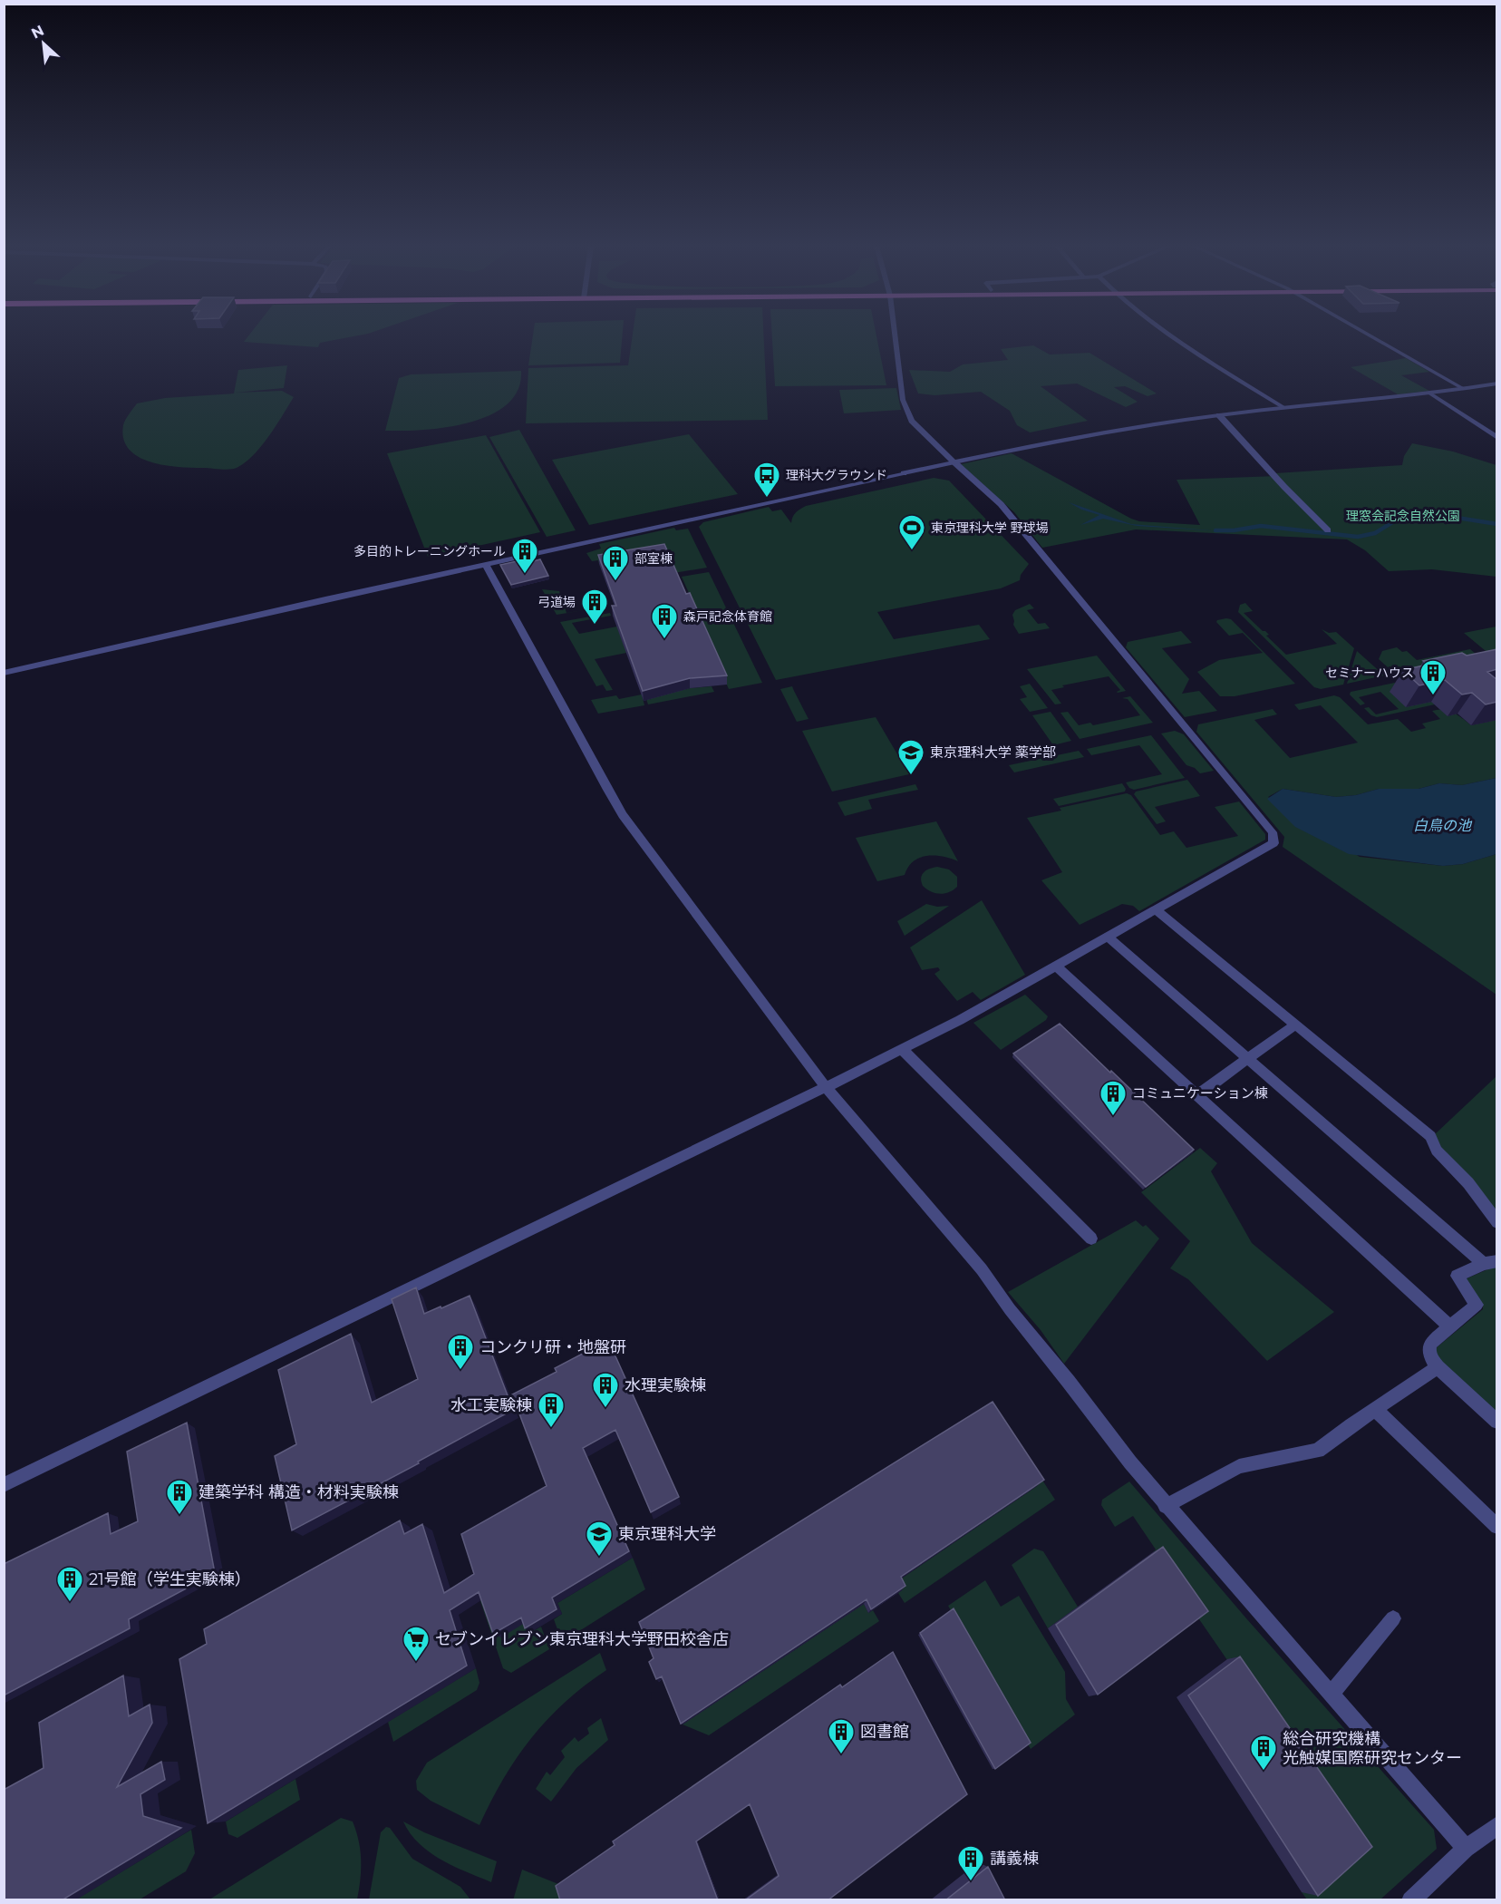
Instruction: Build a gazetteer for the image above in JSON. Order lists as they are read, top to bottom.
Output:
{
  "water": ["白鳥の池"],
  "parks": ["理窓会記念自然公園"],
  "places": {
    "bus stop": ["理科大グラウンド"],
    "sports": ["東京理科大学 野球場"],
    "building": [
      "多目的トレーニングホール",
      "部室棟",
      "弓道場",
      "森戸記念体育館",
      "セミナーハウス",
      "コミュニケーション棟",
      "コンクリ研・地盤研",
      "水理実験棟",
      "水工実験棟",
      "建築学科 構造・材料実験棟",
      "21号館（学生実験棟）",
      "図書館",
      "総合研究機構 光触媒国際研究センター",
      "講義棟"
    ],
    "school or university": ["東京理科大学 薬学部", "東京理科大学"],
    "supermarket": ["セブンイレブン東京理科大学野田校舎店"]
  },
  "north": "top left"
}
